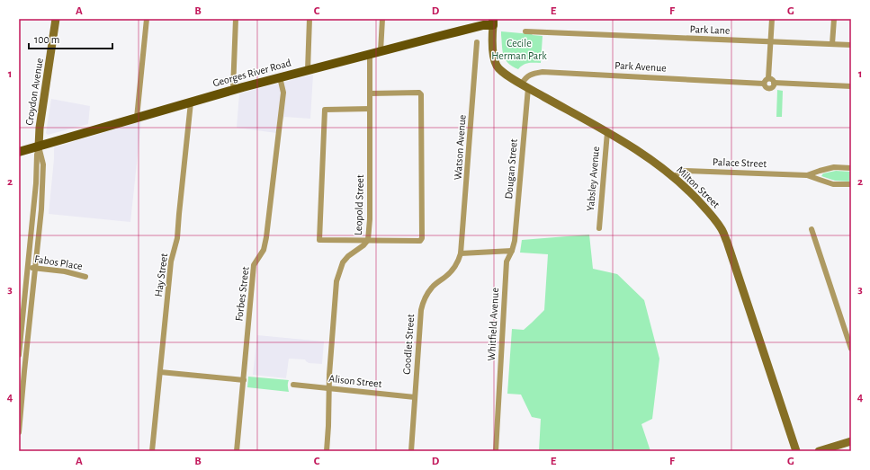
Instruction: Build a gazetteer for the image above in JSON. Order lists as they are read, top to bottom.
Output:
{
  "streets": {
    "main road": ["Georges River Road", "Croydon Avenue", "Milton Street"],
    "street": [
      "Park Lane",
      "Park Avenue",
      "Watson Avenue",
      "Palace Street",
      "Dougan Street",
      "Yabsley Avenue",
      "Leopold Street",
      "Fabos Place",
      "Hay Street",
      "Forbes Street",
      "Whitfield Avenue",
      "Goodlet Street",
      "Alison Street"
    ]
  },
  "crossings": [
    ["Park Avenue", "Dougan Street"],
    ["Park Avenue", "Milton Street"],
    ["Georges River Road", "Croydon Avenue"],
    ["Georges River Road", "Milton Street"],
    ["Georges River Road", "Leopold Street"],
    ["Georges River Road", "Hay Street"],
    ["Georges River Road", "Forbes Street"],
    ["Croydon Avenue", "Fabos Place"],
    ["Watson Avenue", "Goodlet Street"],
    ["Palace Street", "Milton Street"],
    ["Dougan Street", "Milton Street"],
    ["Dougan Street", "Whitfield Avenue"],
    ["Yabsley Avenue", "Milton Street"],
    ["Leopold Street", "Alison Street"],
    ["Goodlet Street", "Alison Street"]
  ],
  "parks": ["Cecile Herman Park"],
  "scale_bar": "100 m",
  "grid": {
    "columns": [
      "A",
      "B",
      "C",
      "D",
      "E",
      "F",
      "G"
    ],
    "rows": [
      "1",
      "2",
      "3",
      "4"
    ]
  }
}
